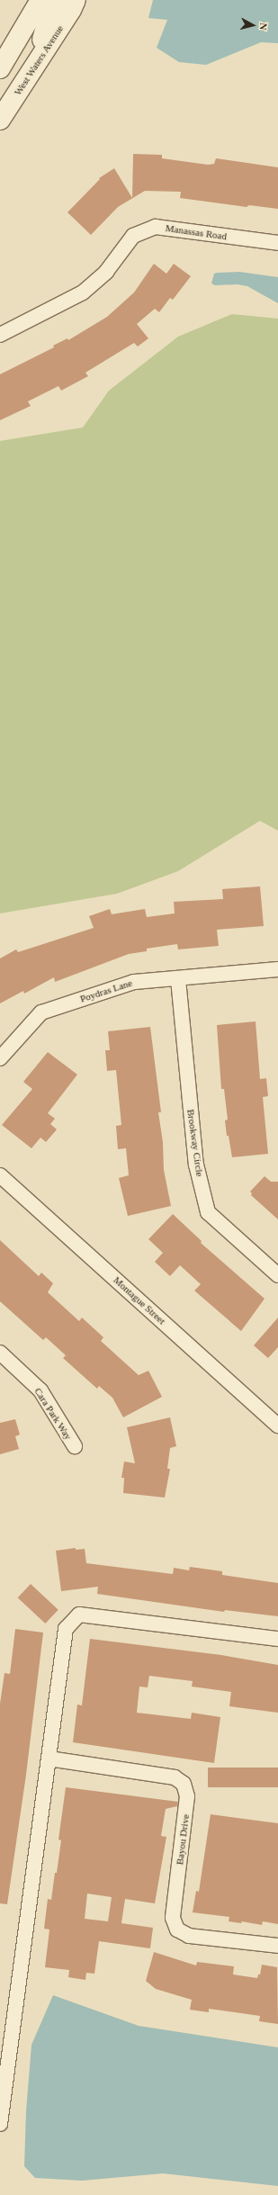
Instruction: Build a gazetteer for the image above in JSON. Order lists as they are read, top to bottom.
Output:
{
  "streets": {
    "street": [
      "West Waters Avenue",
      "Manassas Road",
      "Poydras Lane",
      "Brookway Circle",
      "Montague Street",
      "Cara Park Way",
      "Bayou Drive"
    ]
  },
  "crossings": [
    ["Poydras Lane", "Brookway Circle"]
  ],
  "north": "right"
}
